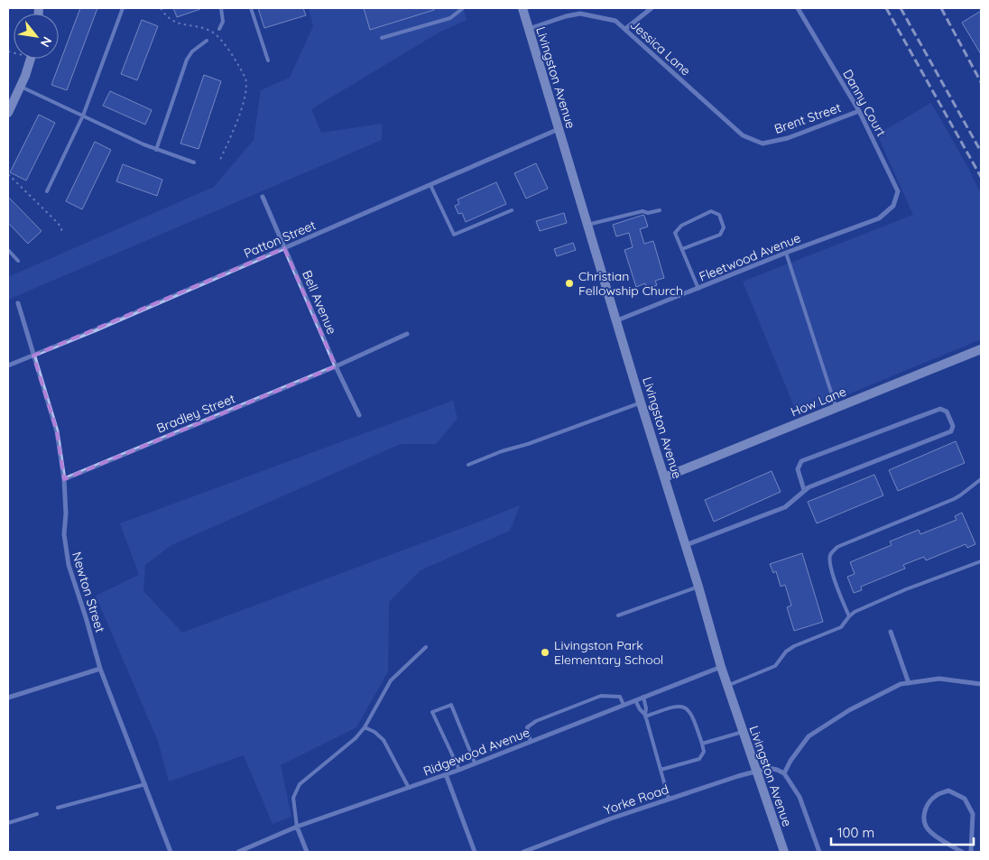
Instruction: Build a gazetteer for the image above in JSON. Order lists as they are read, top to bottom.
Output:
{
  "streets": {
    "main road": ["Livingston Avenue", "How Lane"],
    "street": [
      "Jessica Lane",
      "Danny Court",
      "Brent Street",
      "Patton Street",
      "Fleetwood Avenue",
      "Bell Avenue",
      "Bradley Street",
      "Newton Street",
      "Ridgewood Avenue",
      "Yorke Road"
    ]
  },
  "crossings": [
    ["Jessica Lane", "Livingston Avenue"],
    ["Jessica Lane", "Brent Street"],
    ["Livingston Avenue", "Patton Street"],
    ["Livingston Avenue", "Fleetwood Avenue"],
    ["Livingston Avenue", "How Lane"],
    ["Livingston Avenue", "Ridgewood Avenue"],
    ["Livingston Avenue", "Yorke Road"],
    ["Danny Court", "Brent Street"],
    ["Danny Court", "Fleetwood Avenue"],
    ["Patton Street", "Bell Avenue"],
    ["Patton Street", "Newton Street"],
    ["Bell Avenue", "Bradley Street"],
    ["Bradley Street", "Newton Street"]
  ],
  "places": ["Christian Fellowship Church", "Livingston Park Elementary School"],
  "scale_bar": "100 m",
  "north": "bottom right"
}
